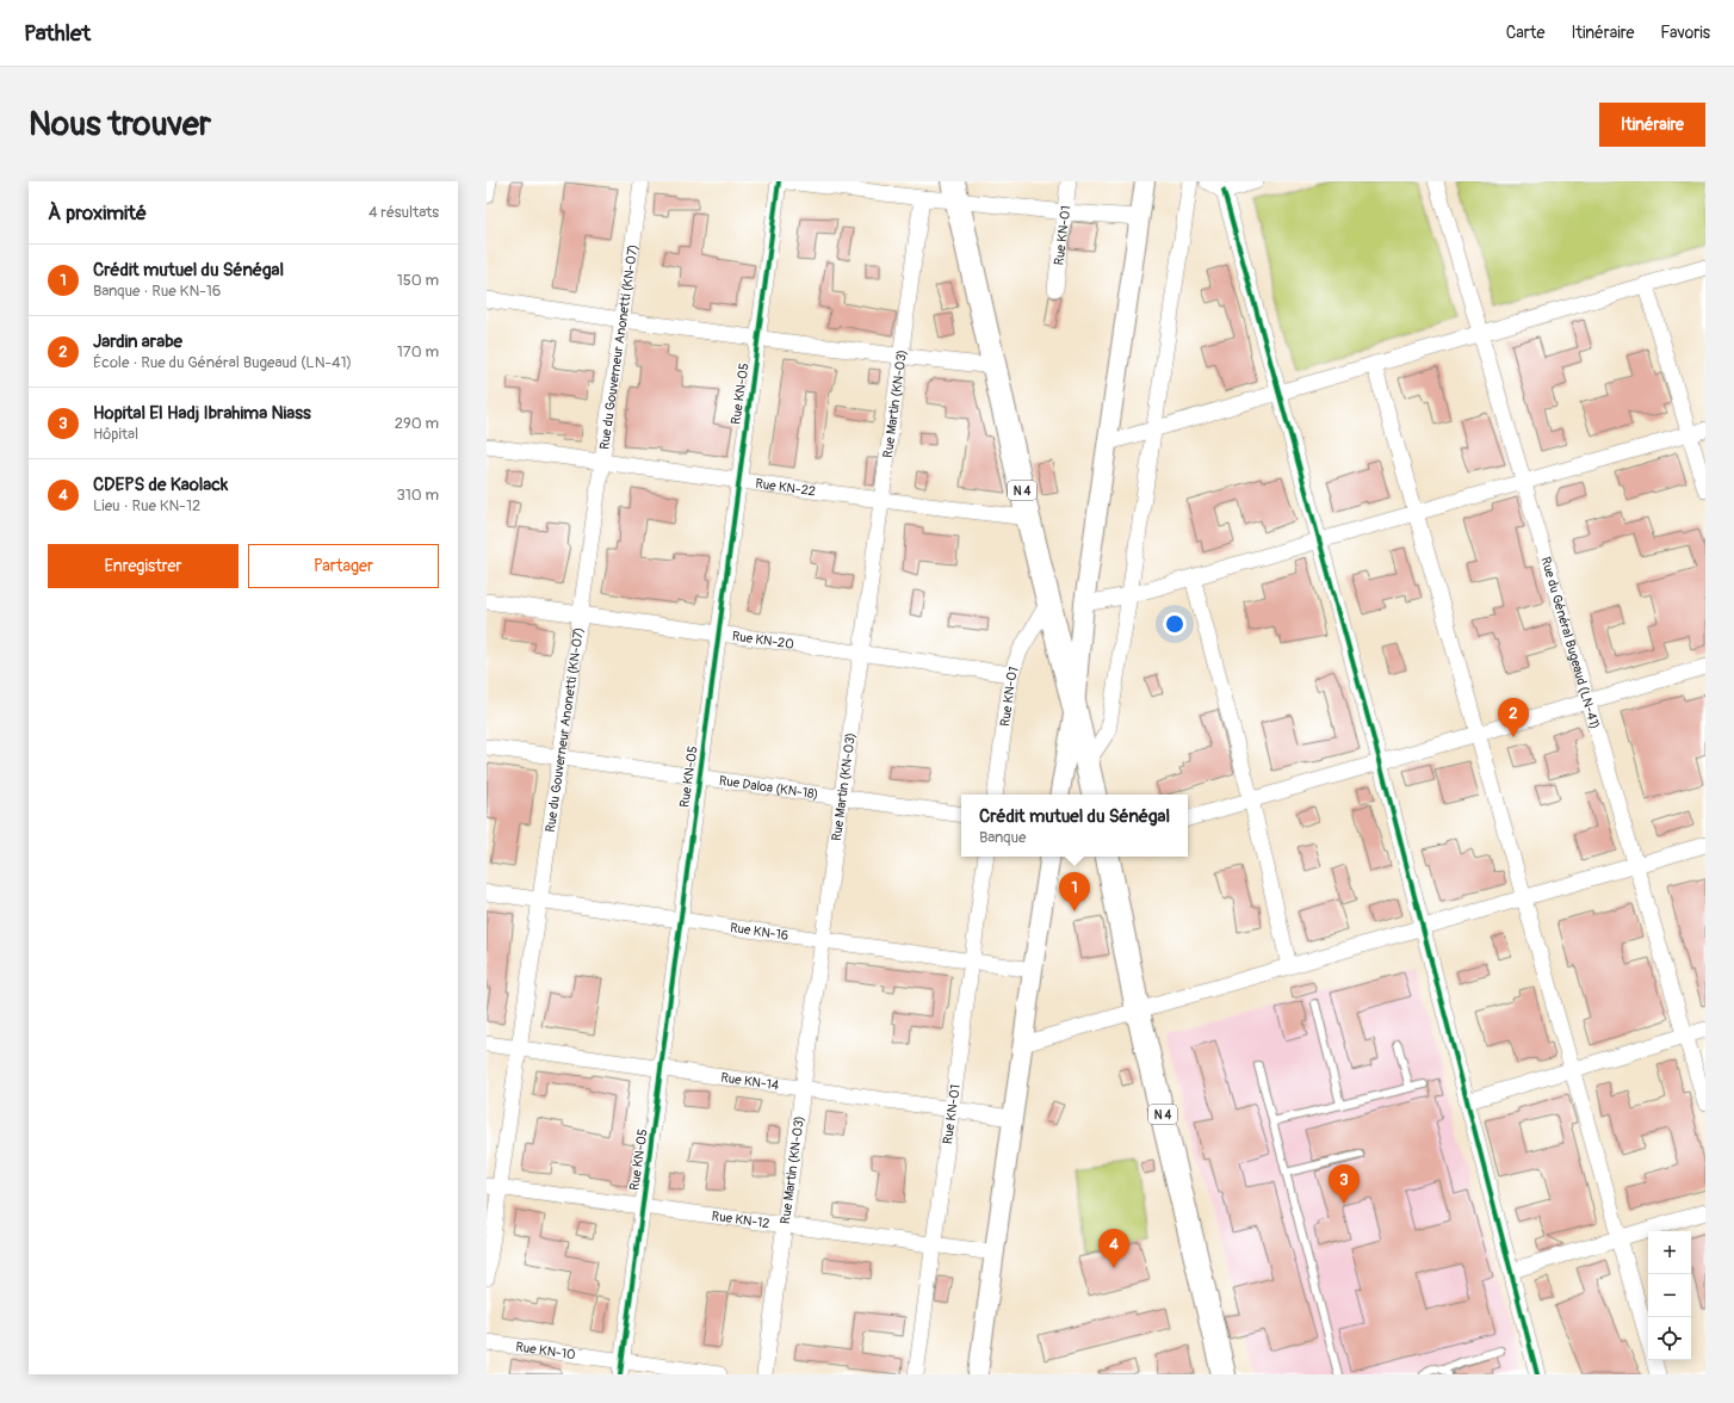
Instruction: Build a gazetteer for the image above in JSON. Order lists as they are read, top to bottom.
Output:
{
  "streets": {
    "main road": ["N 4"],
    "street": [
      "Rue KN-01",
      "Rue du Gouverneur Anonetti (KN-07)",
      "Rue KN-05",
      "Rue Martin (KN-03)",
      "Rue KN-22",
      "Rue KN-20",
      "Rue du Général Bugeaud (LN-41)",
      "Rue Daloa (KN-18)",
      "Rue KN-16",
      "Rue KN-14",
      "Rue KN-12",
      "Rue KN-10"
    ]
  },
  "crossings": [
    ["Rue KN-01", "N 4"],
    ["Rue KN-01", "Rue KN-20"],
    ["Rue KN-01", "Rue KN-16"],
    ["Rue KN-01", "Rue KN-14"],
    ["Rue KN-01", "Rue KN-12"],
    ["Rue du Gouverneur Anonetti (KN-07)", "Rue KN-22"],
    ["Rue du Gouverneur Anonetti (KN-07)", "Rue KN-20"],
    ["Rue du Gouverneur Anonetti (KN-07)", "Rue Daloa (KN-18)"],
    ["Rue du Gouverneur Anonetti (KN-07)", "Rue KN-16"],
    ["Rue du Gouverneur Anonetti (KN-07)", "Rue KN-14"],
    ["Rue du Gouverneur Anonetti (KN-07)", "Rue KN-12"],
    ["Rue KN-05", "Rue KN-22"],
    ["Rue KN-05", "Rue KN-20"],
    ["Rue KN-05", "Rue Daloa (KN-18)"],
    ["Rue KN-05", "Rue KN-16"],
    ["Rue KN-05", "Rue KN-14"],
    ["Rue KN-05", "Rue KN-12"],
    ["Rue KN-05", "Rue KN-10"],
    ["Rue Martin (KN-03)", "Rue KN-22"],
    ["Rue Martin (KN-03)", "Rue KN-20"],
    ["Rue Martin (KN-03)", "Rue Daloa (KN-18)"],
    ["Rue Martin (KN-03)", "Rue KN-16"],
    ["Rue Martin (KN-03)", "Rue KN-14"],
    ["Rue Martin (KN-03)", "Rue KN-12"],
    ["Rue KN-22", "N 4"]
  ],
  "page": {
    "header": "Pathlet",
    "nav": ["Carte", "Itinéraire", "Favoris"],
    "buttons": [
      "Itinéraire",
      ["Enregistrer", "Partager"]
    ],
    "title": "Nous trouver",
    "heading": ["À proximité", "4 résultats"],
    "list": [
      {
        "mark": "1",
        "name": "Crédit mutuel du Sénégal",
        "note": "Banque · Rue KN-16",
        "value": "150 m"
      },
      {
        "mark": "2",
        "name": "Jardin arabe",
        "note": "École · Rue du Général Bugeaud (LN-41)",
        "value": "170 m"
      },
      {
        "mark": "3",
        "name": "Hopital El Hadj Ibrahima Niass",
        "note": "Hôpital",
        "value": "290 m"
      },
      {
        "mark": "4",
        "name": "CDEPS de Kaolack",
        "note": "Lieu · Rue KN-12",
        "value": "310 m"
      }
    ],
    "pins": [
      "2",
      "1",
      "3",
      "4"
    ],
    "popup": ["Crédit mutuel du Sénégal", "Banque"],
    "map_buttons": ["+", "−"]
  }
}
